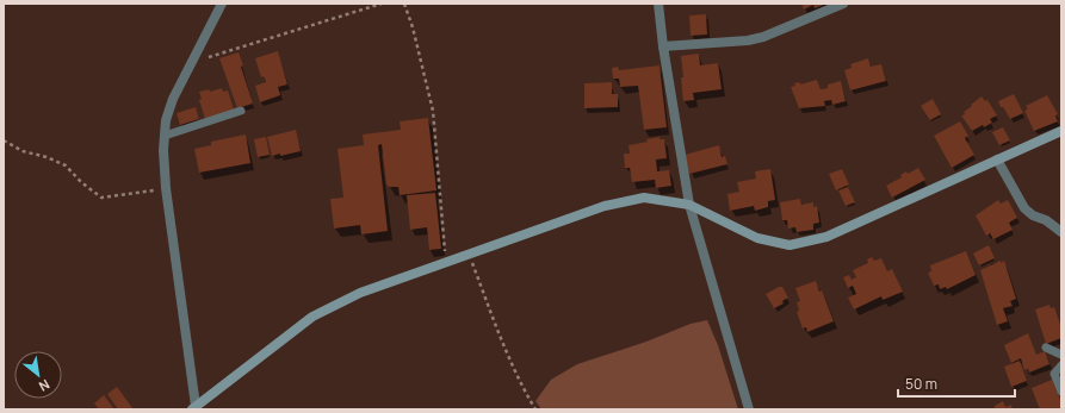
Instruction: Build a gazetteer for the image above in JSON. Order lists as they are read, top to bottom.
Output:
{
  "scale_bar": "50 m",
  "north": "bottom right"
}
